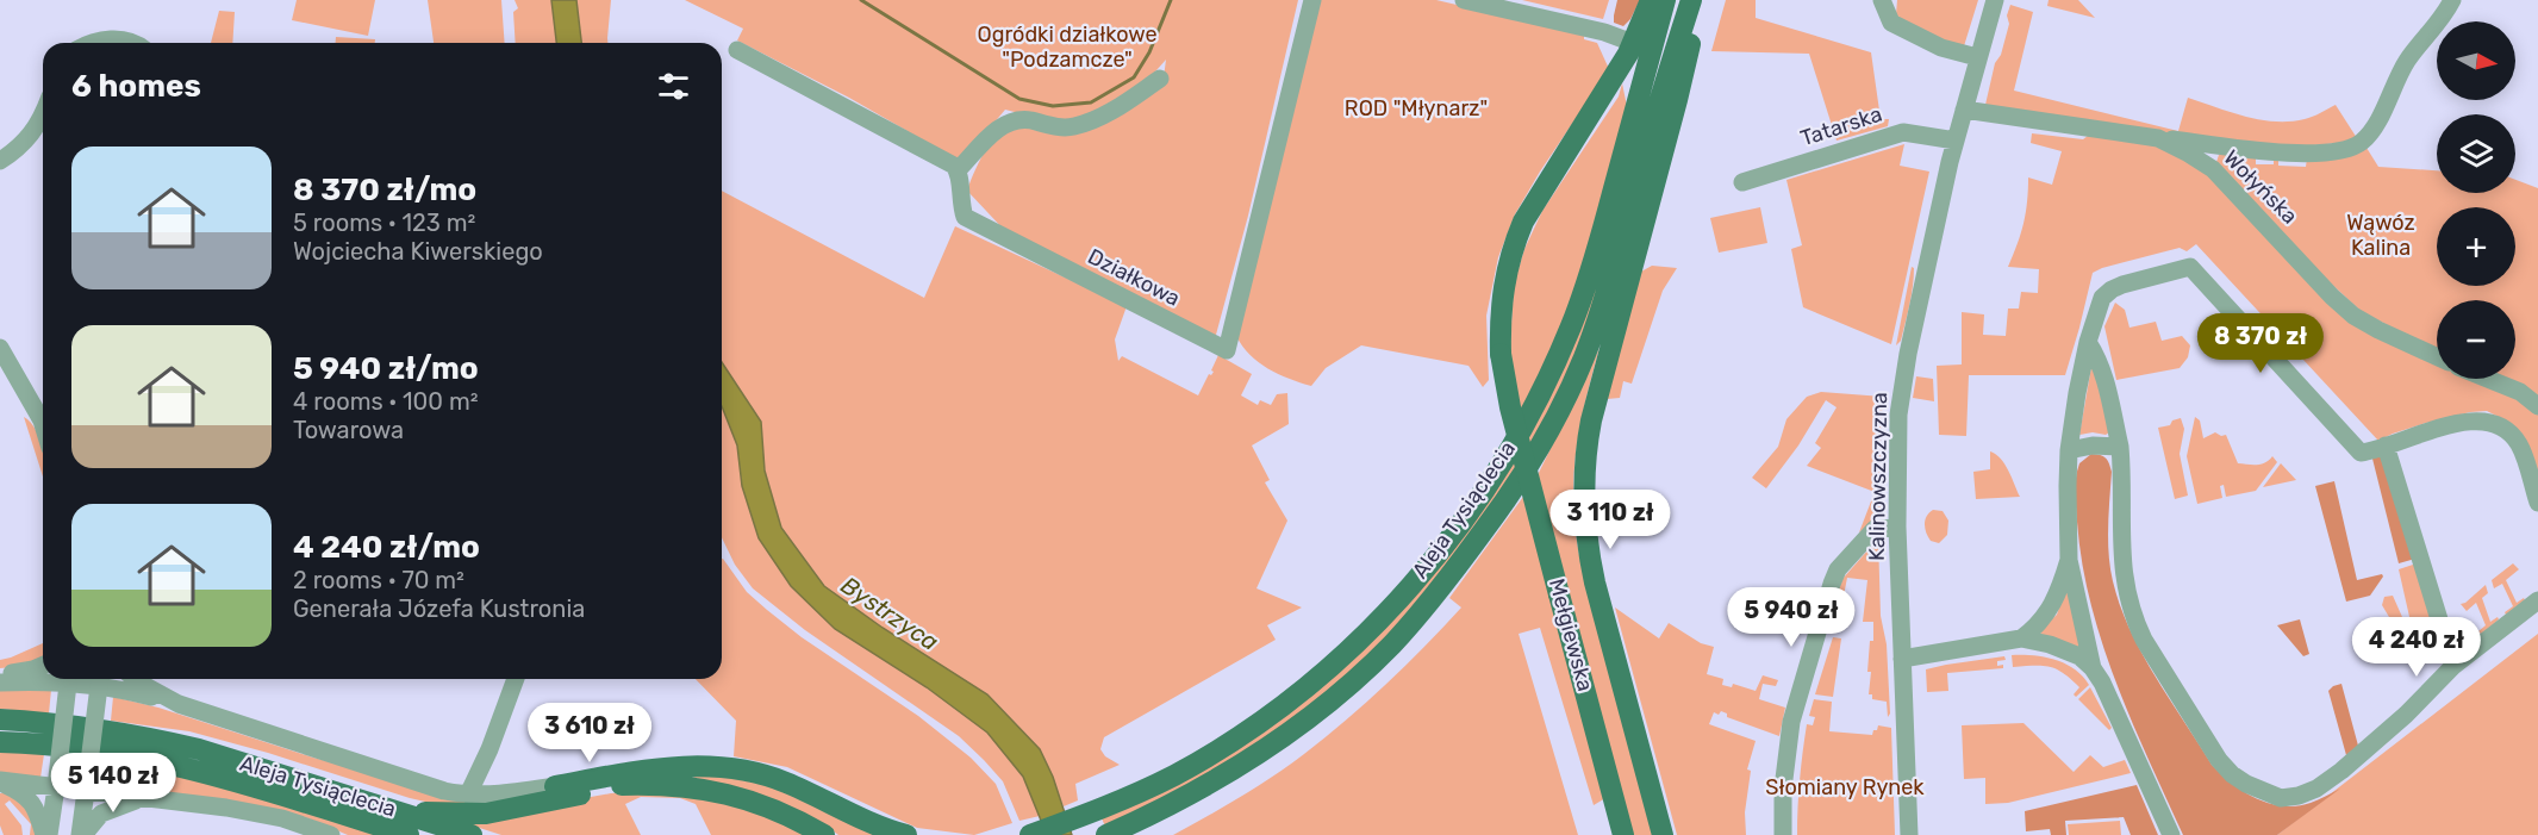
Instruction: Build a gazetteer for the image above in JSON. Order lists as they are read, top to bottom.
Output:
{
  "streets": {
    "main road": ["Aleja Tysiąclecia", "Mełgiewska"],
    "street": [
      "Tatarska",
      "Wołyńska",
      "Działkowa",
      "Kalinowszczyzna"
    ]
  },
  "crossings": [
    ["Tatarska", "Kalinowszczyzna"],
    ["Wołyńska", "Kalinowszczyzna"]
  ],
  "water": ["Bystrzyca"],
  "parks": [
    "Ogródki działkowe \"Podzamcze\"",
    "ROD \"Młynarz\"",
    "Wąwóz Kalina",
    "Słomiany Rynek"
  ],
  "north": "right",
  "page": {
    "map_buttons": ["+", "−"],
    "heading": "6 homes",
    "list": [
      {
        "name": "8 370 zł/mo",
        "note": "5 rooms · 123 m² · Wojciecha Kiwerskiego"
      },
      {
        "name": "5 940 zł/mo",
        "note": "4 rooms · 100 m² · Towarowa"
      },
      {
        "name": "4 240 zł/mo",
        "note": "2 rooms · 70 m² · Generała Józefa Kustronia"
      }
    ],
    "price": [
      "8 370 zł",
      "3 110 zł",
      "5 940 zł",
      "4 240 zł",
      "3 610 zł",
      "5 140 zł"
    ]
  }
}
